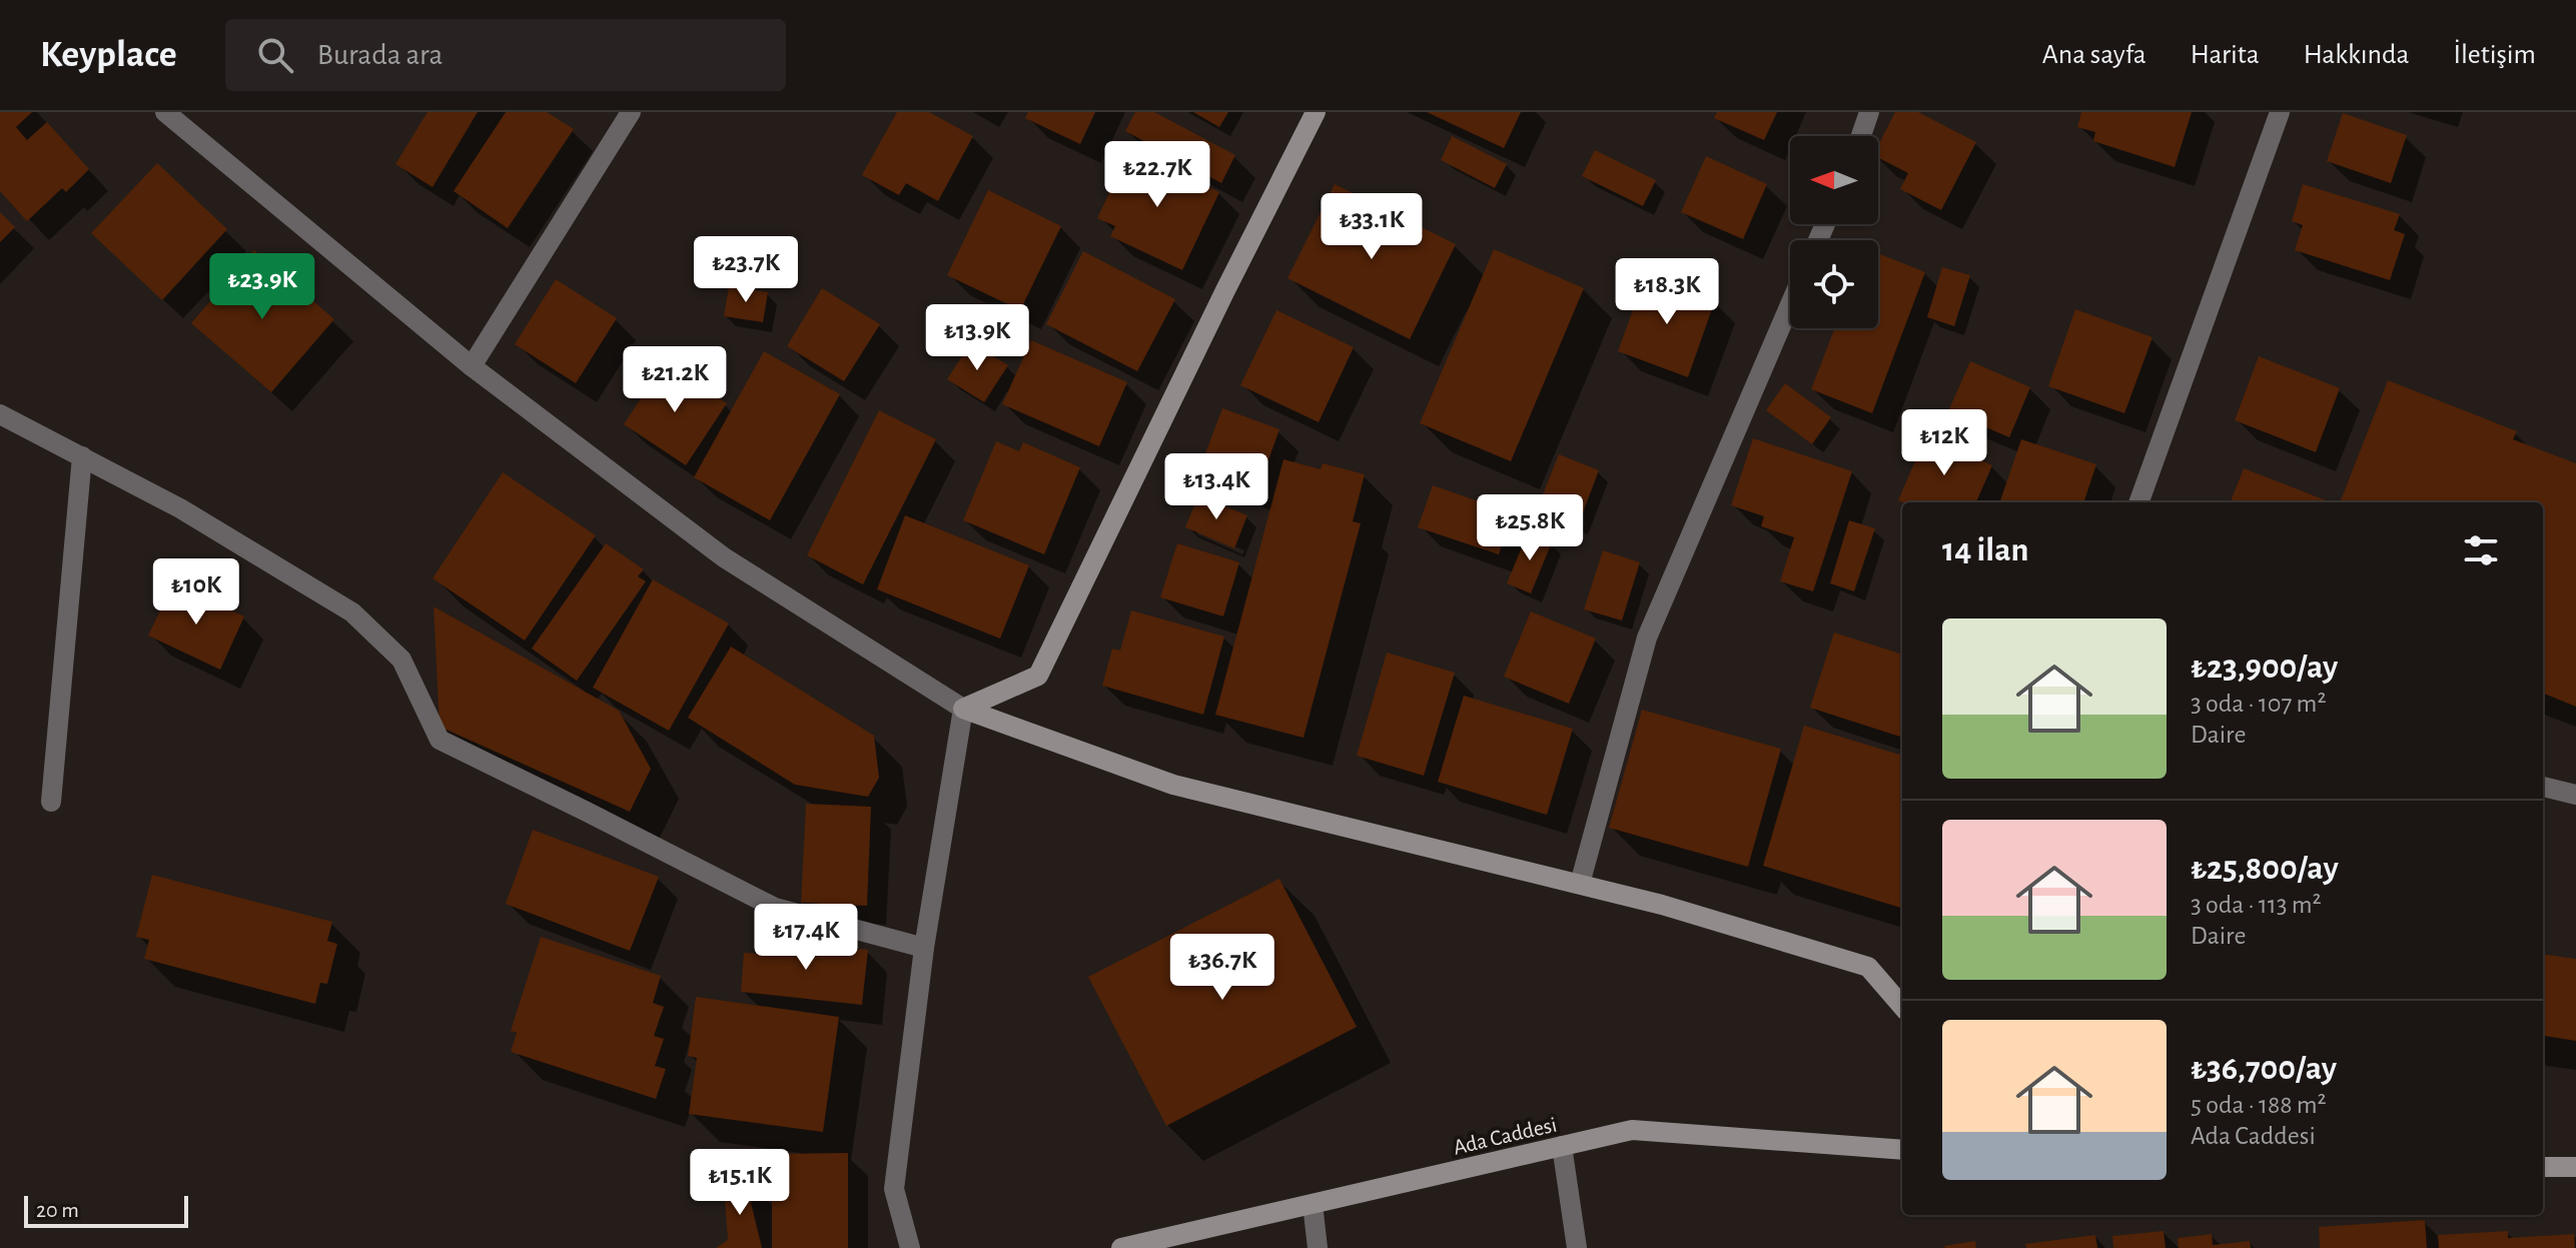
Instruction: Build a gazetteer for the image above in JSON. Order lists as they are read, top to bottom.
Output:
{
  "streets": {
    "main road": ["Ada Caddesi"]
  },
  "scale_bar": "20 m",
  "north": "left",
  "page": {
    "header": "Keyplace",
    "search": "Burada ara",
    "nav": [
      "Ana sayfa",
      "Harita",
      "Hakkında",
      "İletişim"
    ],
    "price": [
      "₺22.7K",
      "₺33.1K",
      "₺23.7K",
      "₺23.9K",
      "₺18.3K",
      "₺13.9K",
      "₺21.2K",
      "₺12K",
      "₺13.4K",
      "₺25.8K",
      "₺10K",
      "₺17.4K",
      "₺36.7K",
      "₺15.1K"
    ],
    "heading": "14 ilan",
    "list": [
      {
        "name": "₺23,900/ay",
        "note": "3 oda · 107 m² · Daire"
      },
      {
        "name": "₺25,800/ay",
        "note": "3 oda · 113 m² · Daire"
      },
      {
        "name": "₺36,700/ay",
        "note": "5 oda · 188 m² · Ada Caddesi"
      }
    ],
    "scale": "20 m"
  }
}
